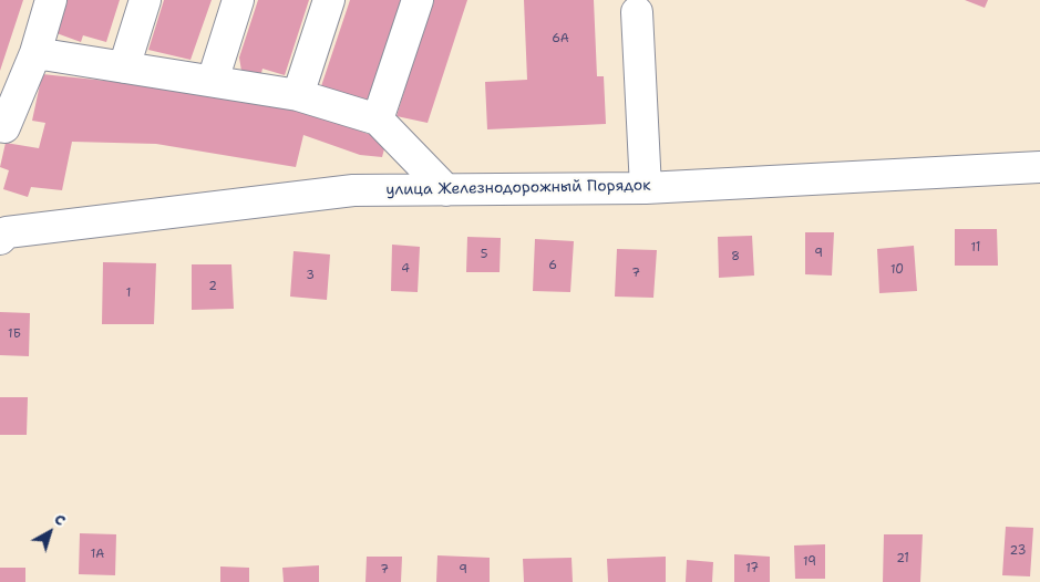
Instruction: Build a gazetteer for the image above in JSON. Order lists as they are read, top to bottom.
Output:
{
  "streets": {
    "street": ["улица Железнодорожный Порядок"]
  },
  "house_numbers": [
    "6А",
    "11",
    "9",
    "5",
    "8",
    "6",
    "4",
    "10",
    "7",
    "3",
    "2",
    "1",
    "1Б",
    "23",
    "1А",
    "21",
    "19",
    "17",
    "7",
    "9"
  ],
  "north": "top right"
}
